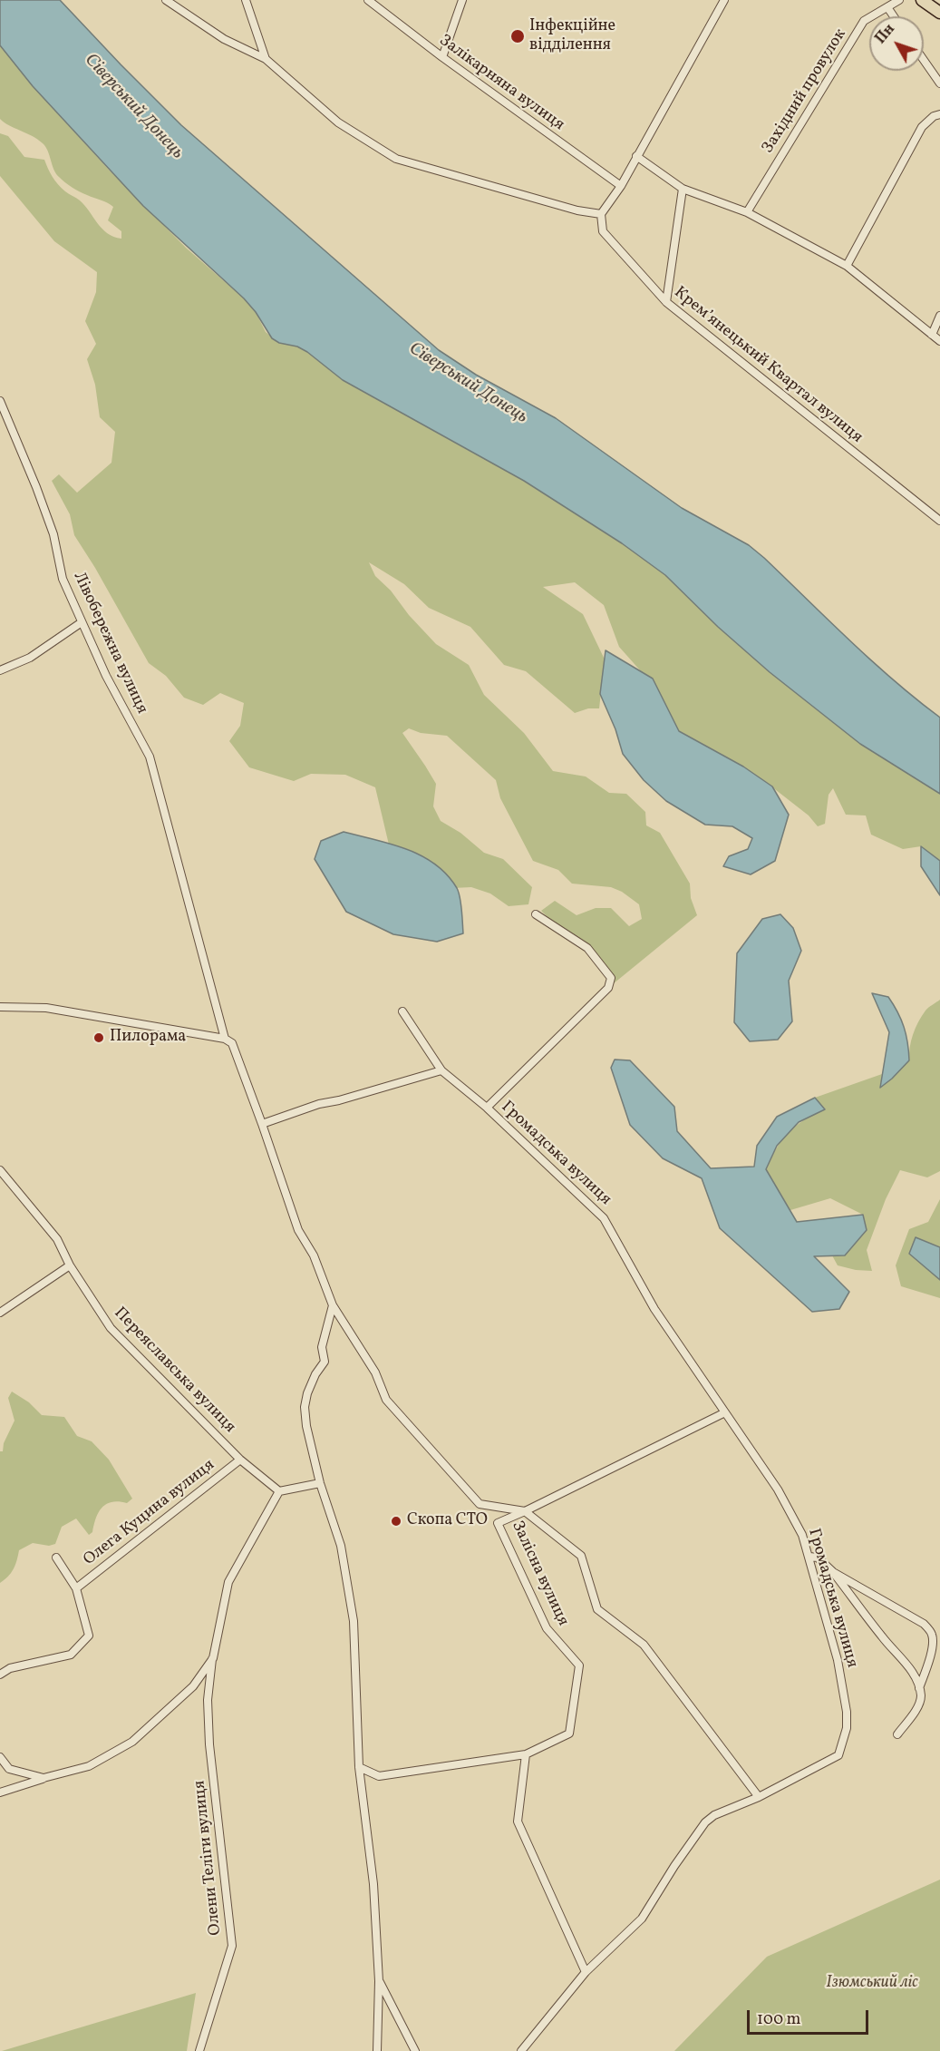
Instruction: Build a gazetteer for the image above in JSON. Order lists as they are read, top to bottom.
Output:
{
  "streets": {
    "street": [
      "Залікарняна вулиця",
      "Західний провулок",
      "Крем’янецький Квартал вулиця",
      "Лівобережна вулиця",
      "Громадська вулиця",
      "Переяславська вулиця",
      "Олега Куцина вулиця",
      "Залісна вулиця",
      "Олени Теліги вулиця"
    ]
  },
  "crossings": [
    ["Лівобережна вулиця", "Залісна вулиця"],
    ["Переяславська вулиця", "Олега Куцина вулиця"],
    ["Переяславська вулиця", "Олени Теліги вулиця"]
  ],
  "water": ["Сіверський Донець"],
  "parks": ["Ізюмський ліс"],
  "places": ["Інфекційне відділення", "Пилорама", "Скопа СТО"],
  "scale_bar": "100 m",
  "north": "top left"
}
